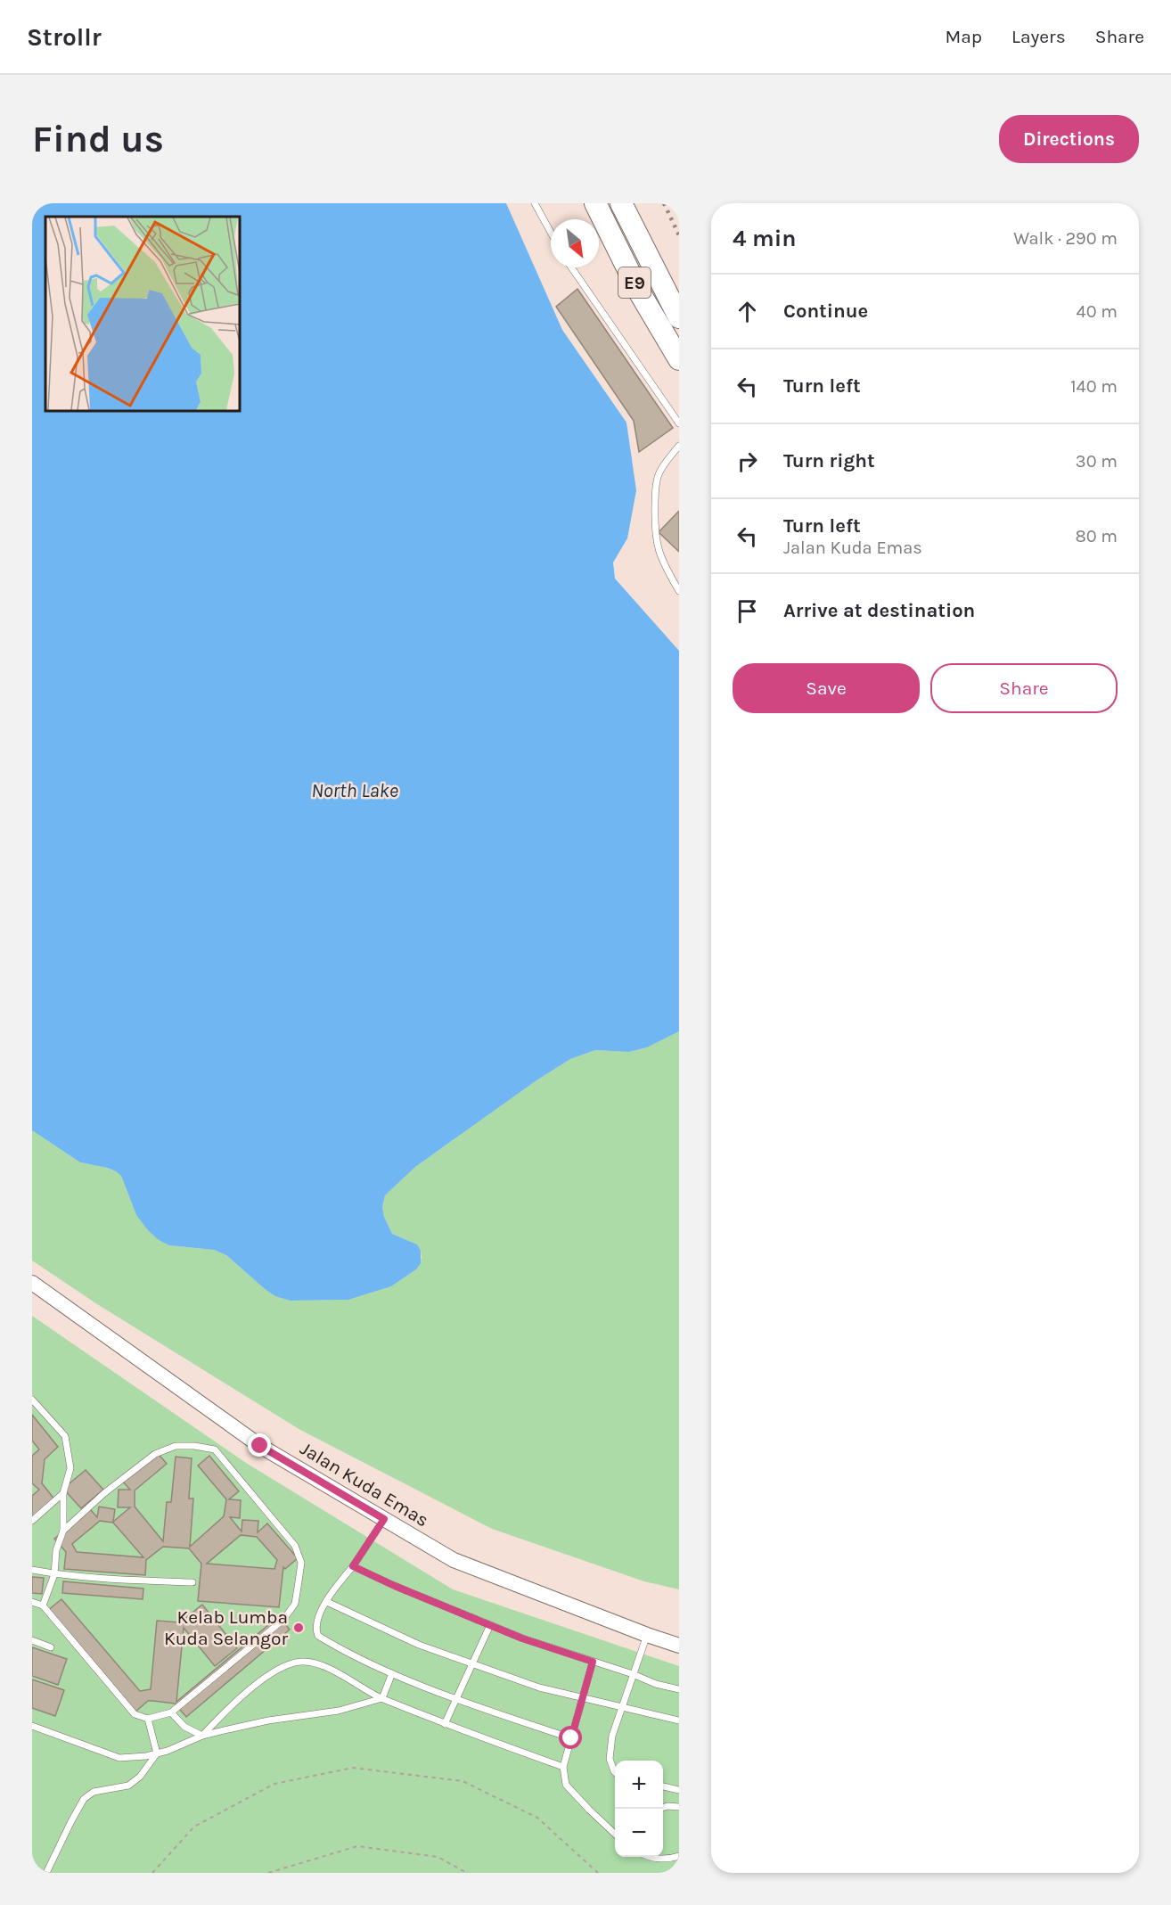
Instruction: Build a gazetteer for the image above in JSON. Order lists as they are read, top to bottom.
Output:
{
  "streets": {
    "highway": ["E9"],
    "street": ["Jalan Kuda Emas"]
  },
  "water": ["North Lake"],
  "places": ["Kelab Lumba Kuda Selangor"],
  "north": "bottom right",
  "page": {
    "header": "Strollr",
    "nav": ["Map", "Layers", "Share"],
    "buttons": [
      "Directions",
      ["Save", "Share"]
    ],
    "title": "Find us",
    "heading": ["4 min", "Walk · 290 m"],
    "list": [
      ["Continue", "40 m"],
      ["Turn left", "140 m"],
      ["Turn right", "30 m"],
      ["Turn left", "Jalan Kuda Emas", "80 m"],
      "Arrive at destination"
    ],
    "map_buttons": ["+", "−"]
  }
}
